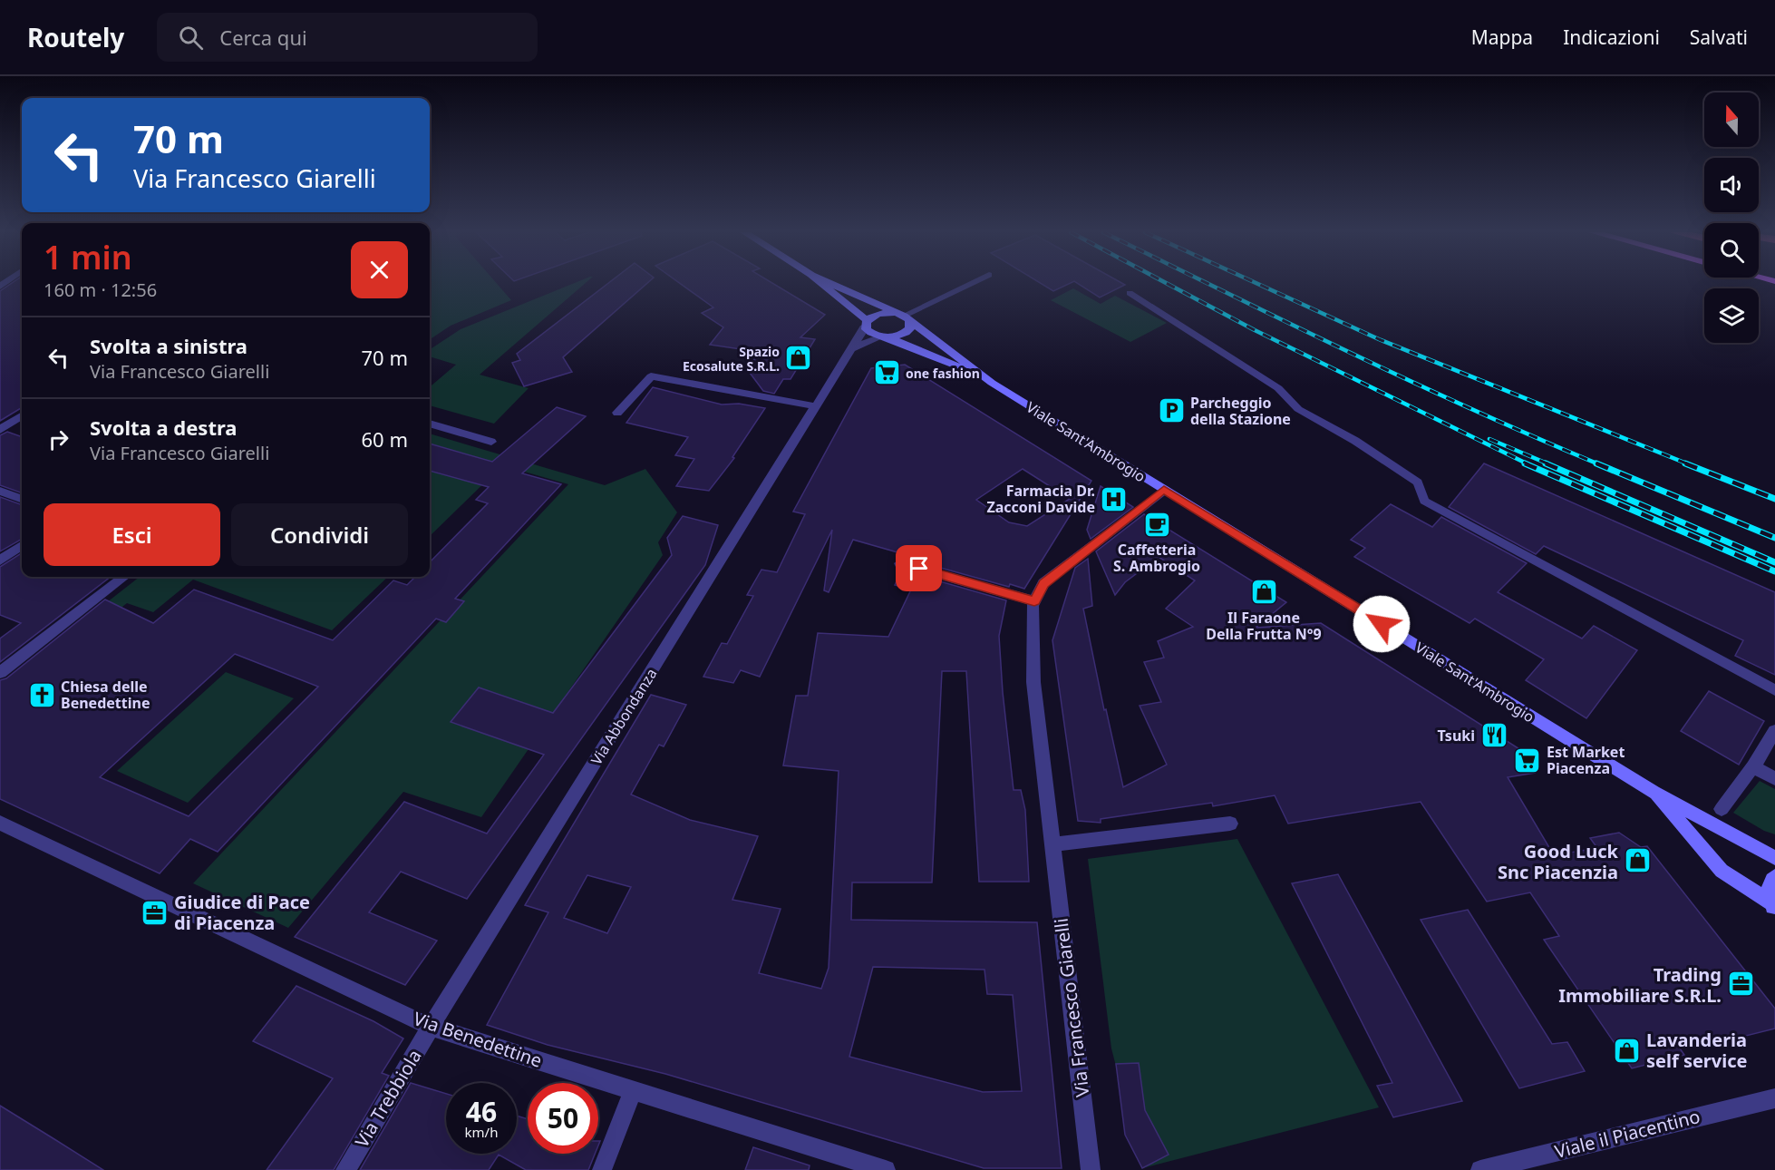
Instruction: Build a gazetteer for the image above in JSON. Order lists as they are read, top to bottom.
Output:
{
  "streets": {
    "main road": ["Viale Sant'Ambrogio"],
    "street": [
      "Via Abbondanza",
      "Via Francesco Giarelli",
      "Via Benedettine",
      "Via Trebbiola",
      "Viale il Piacentino"
    ]
  },
  "crossings": [
    ["Viale Sant'Ambrogio", "Via Abbondanza"],
    ["Via Abbondanza", "Via Benedettine"],
    ["Via Abbondanza", "Via Trebbiola"],
    ["Via Benedettine", "Via Trebbiola"]
  ],
  "places": {
    "shop": [
      "Spazio Ecosalute S.R.L.",
      "Il Faraone Della Frutta N°9",
      "Good Luck Snc Piacenzia",
      "Lavanderia self service"
    ],
    "supermarket": ["one fashion", "Est Market Piacenza"],
    "parking": ["Parcheggio della Stazione"],
    "hospital": ["Farmacia Dr. Zacconi Davide"],
    "cafe": ["Caffetteria S. Ambrogio"],
    "church": ["Chiesa delle Benedettine"],
    "restaurant": ["Tsuki"],
    "office": ["Giudice di Pace di Piacenza", "Trading Immobiliare S.R.L."]
  },
  "north": "top",
  "page": {
    "header": "Routely",
    "search": "Cerca qui",
    "nav": ["Mappa", "Indicazioni", "Salvati"],
    "turn": ["70 m", "Via Francesco Giarelli"],
    "heading": ["1 min", "160 m · 12:56"],
    "list": [
      {
        "name": "Svolta a sinistra",
        "note": "Via Francesco Giarelli",
        "value": "70 m"
      },
      {
        "name": "Svolta a destra",
        "note": "Via Francesco Giarelli",
        "value": "60 m"
      }
    ],
    "buttons": ["Esci", "Condividi"],
    "speed": "46 km/h",
    "limit": "50"
  }
}
